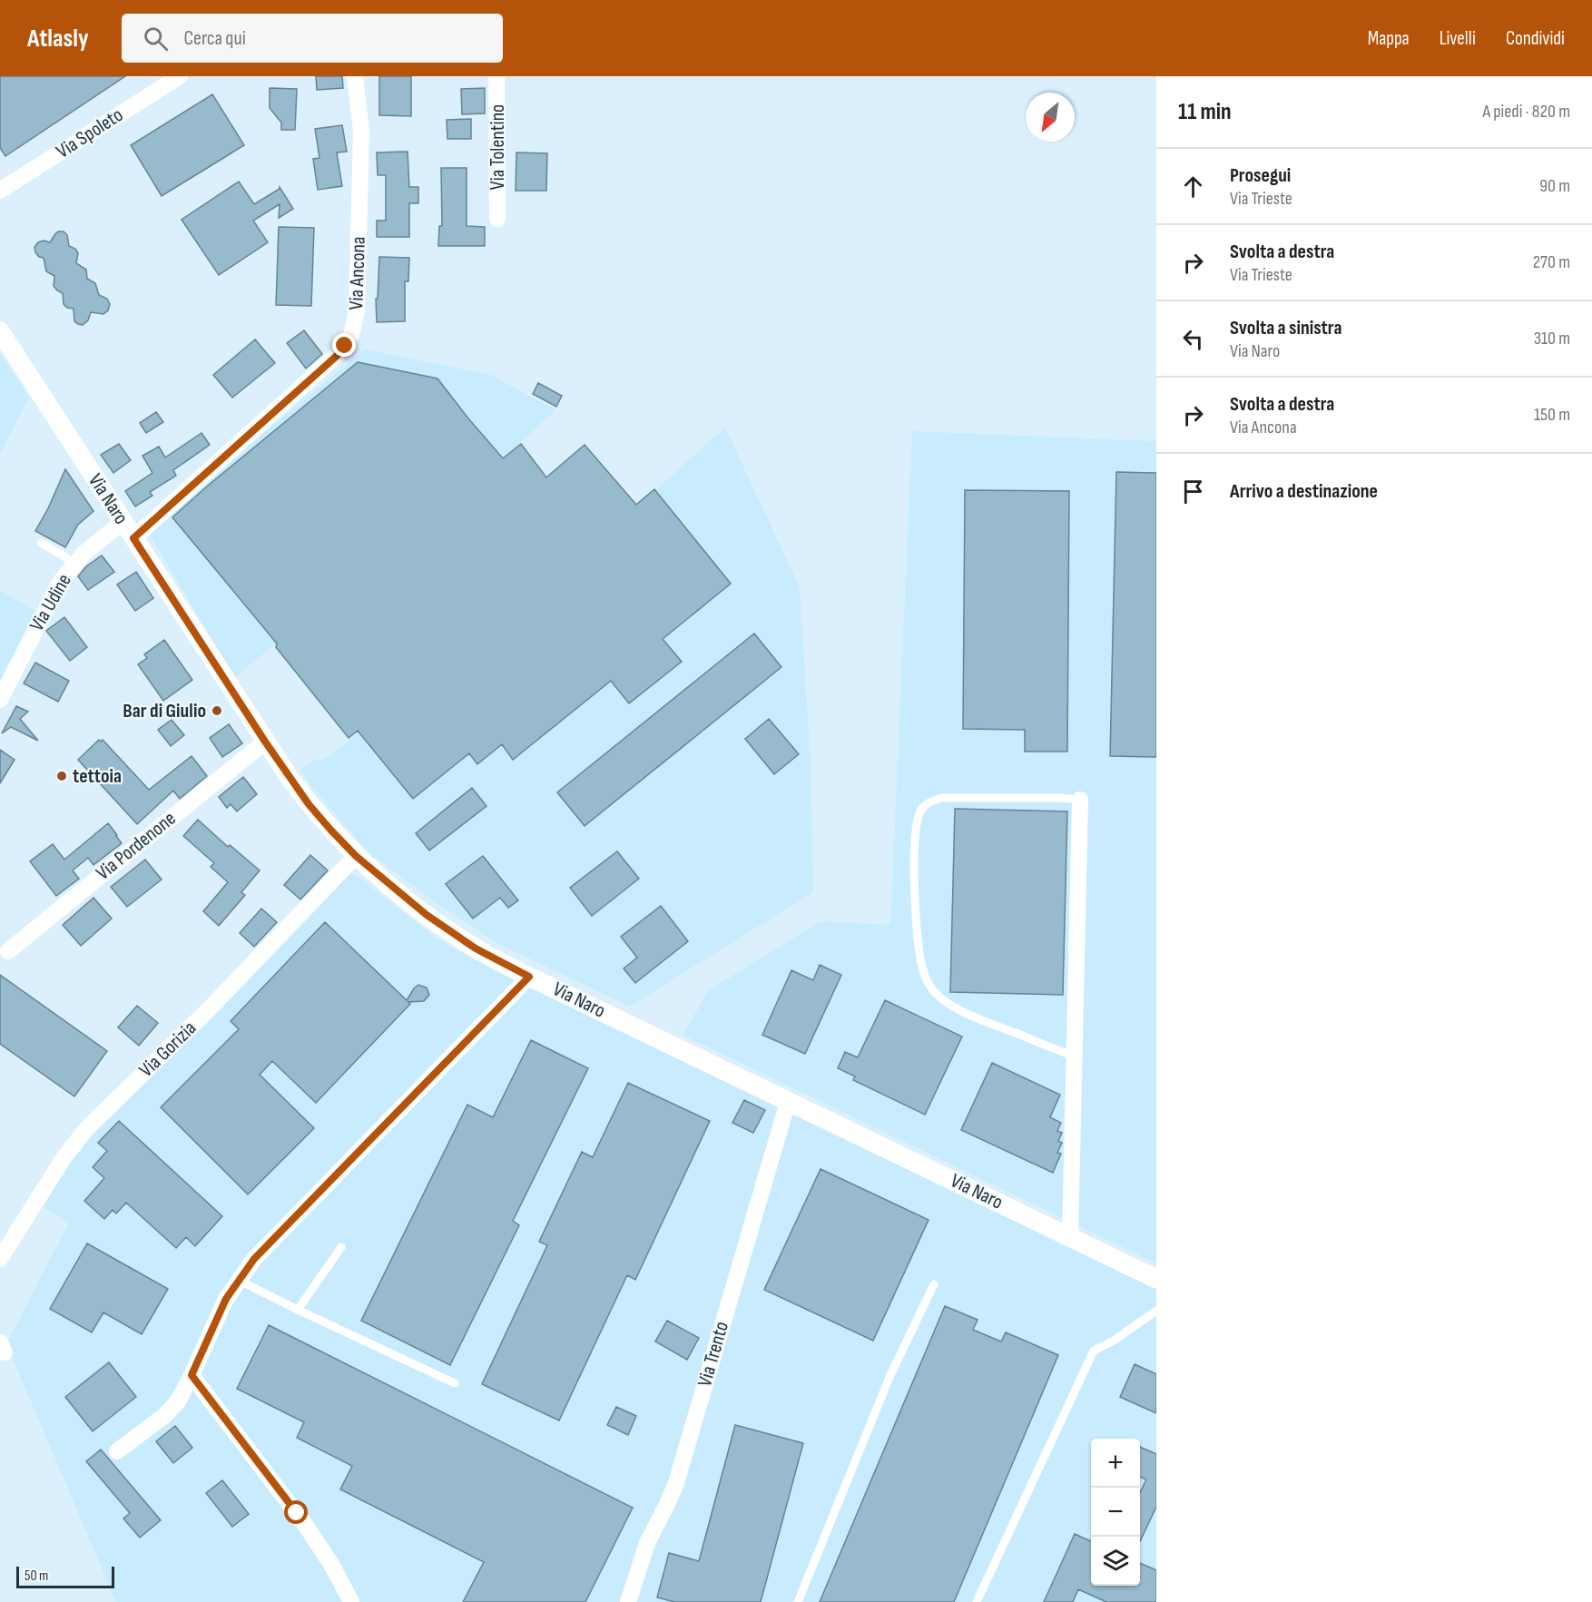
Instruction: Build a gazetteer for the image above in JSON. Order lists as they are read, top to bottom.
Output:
{
  "streets": {
    "street": [
      "Via Spoleto",
      "Via Tolentino",
      "Via Ancona",
      "Via Naro",
      "Via Udine",
      "Via Pordenone",
      "Via Gorizia",
      "Via Trento"
    ]
  },
  "crossings": [
    ["Via Ancona", "Via Naro"],
    ["Via Naro", "Via Udine"],
    ["Via Naro", "Via Pordenone"],
    ["Via Naro", "Via Gorizia"],
    ["Via Naro", "Via Trento"]
  ],
  "places": ["Bar di Giulio", "tettoia"],
  "scale_bar": "50 m",
  "north": "bottom left",
  "page": {
    "header": "Atlasly",
    "search": "Cerca qui",
    "nav": ["Mappa", "Livelli", "Condividi"],
    "heading": ["11 min", "A piedi · 820 m"],
    "list": [
      ["Prosegui", "Via Trieste", "90 m"],
      ["Svolta a destra", "Via Trieste", "270 m"],
      ["Svolta a sinistra", "Via Naro", "310 m"],
      ["Svolta a destra", "Via Ancona", "150 m"],
      "Arrivo a destinazione"
    ],
    "map_buttons": ["+", "−"],
    "scale": "50 m"
  }
}
